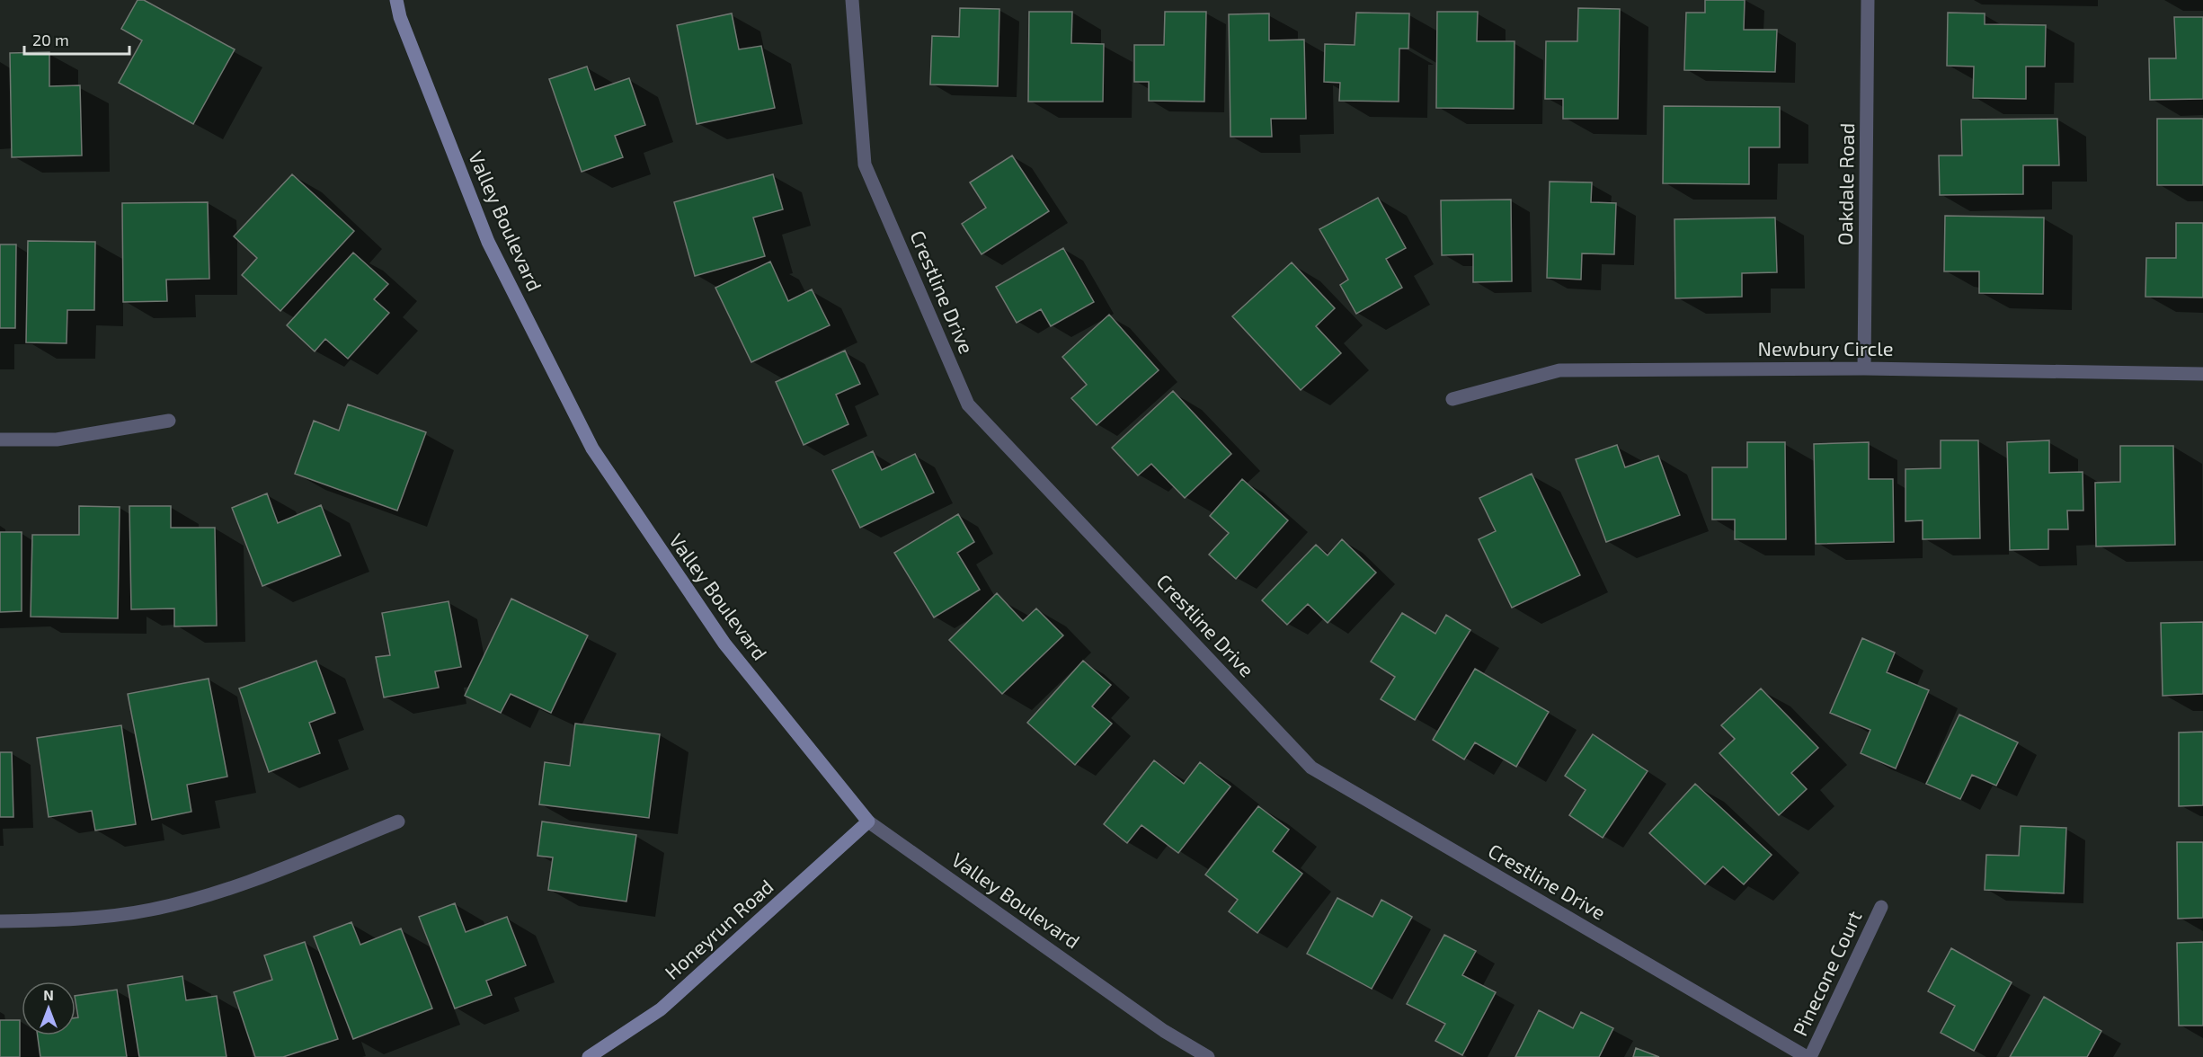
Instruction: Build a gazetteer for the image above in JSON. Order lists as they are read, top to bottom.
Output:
{
  "streets": {
    "street": [
      "Oakdale Road",
      "Valley Boulevard",
      "Crestline Drive",
      "Newbury Circle",
      "Honeyrun Road",
      "Pinecone Court"
    ]
  },
  "crossings": [
    ["Oakdale Road", "Newbury Circle"],
    ["Valley Boulevard", "Honeyrun Road"],
    ["Crestline Drive", "Pinecone Court"]
  ],
  "scale_bar": "20 m",
  "north": "top"
}
